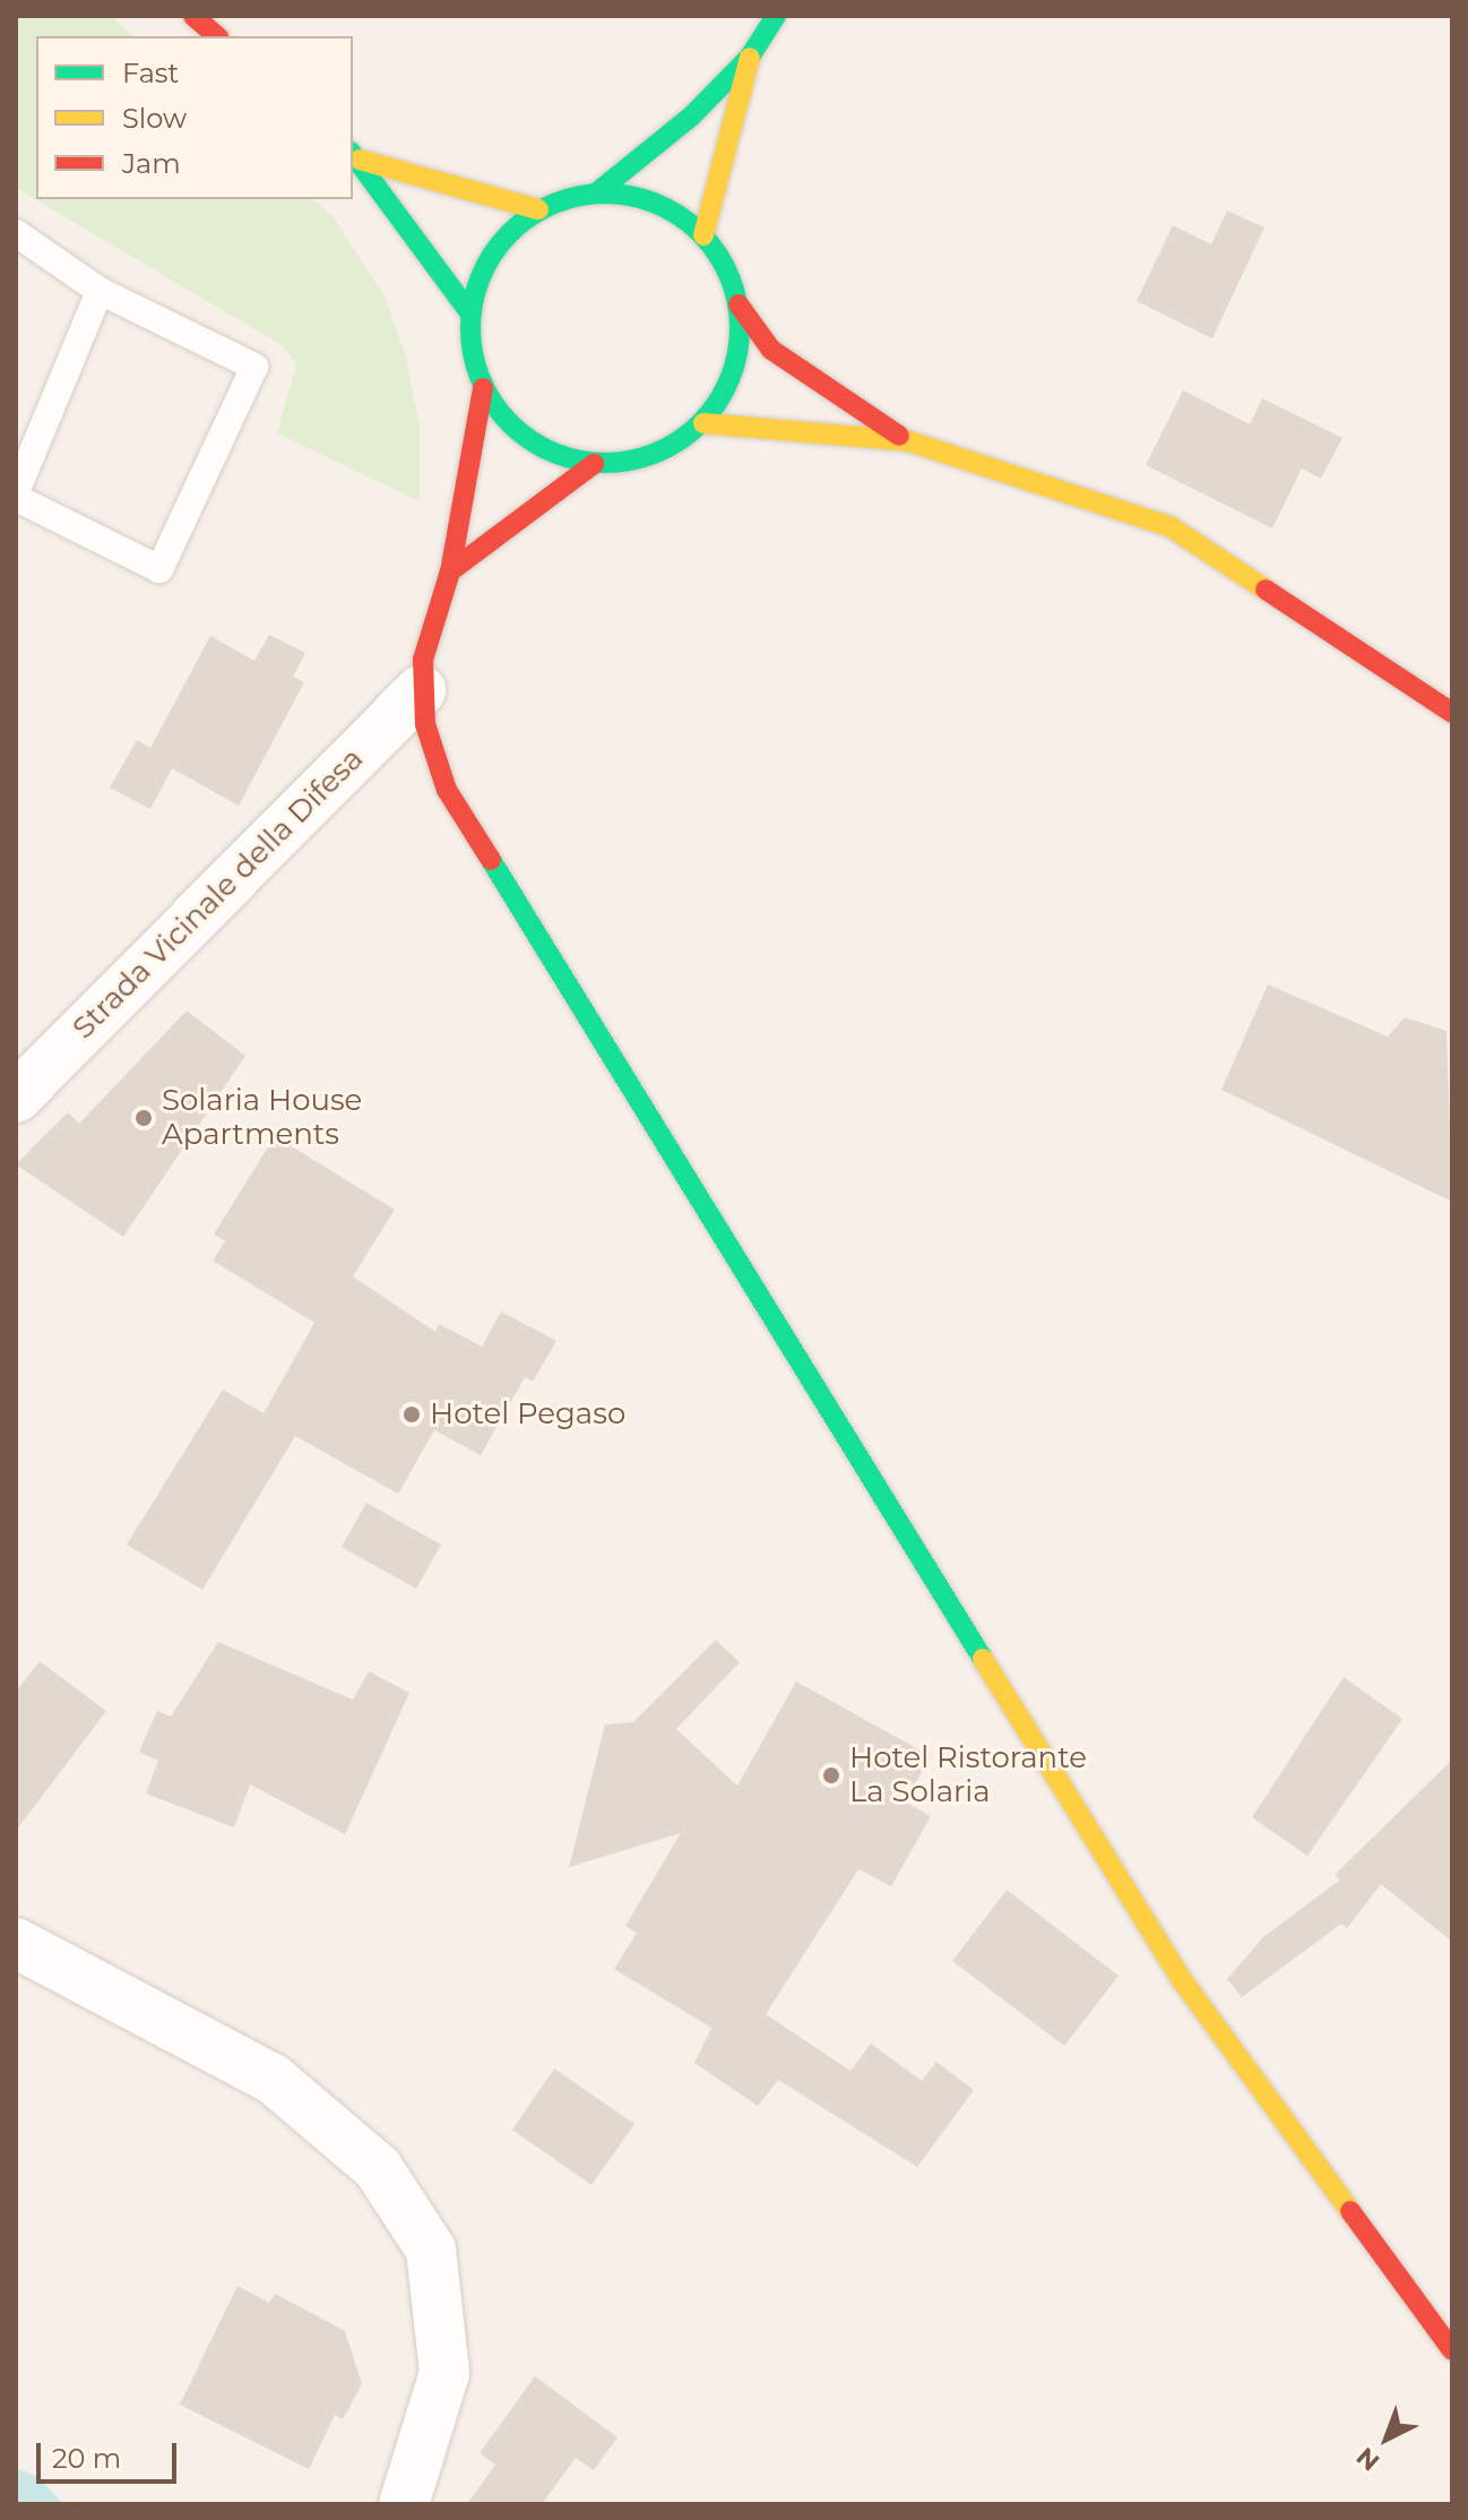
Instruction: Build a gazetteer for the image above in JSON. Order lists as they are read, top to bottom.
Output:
{
  "streets": {
    "street": ["Strada Vicinale della Difesa"]
  },
  "places": ["Solaria House Apartments", "Hotel Pegaso", "Hotel Ristorante La Solaria"],
  "legend": ["Fast", "Slow", "Jam"],
  "scale_bar": "20 m",
  "north": "bottom left"
}
